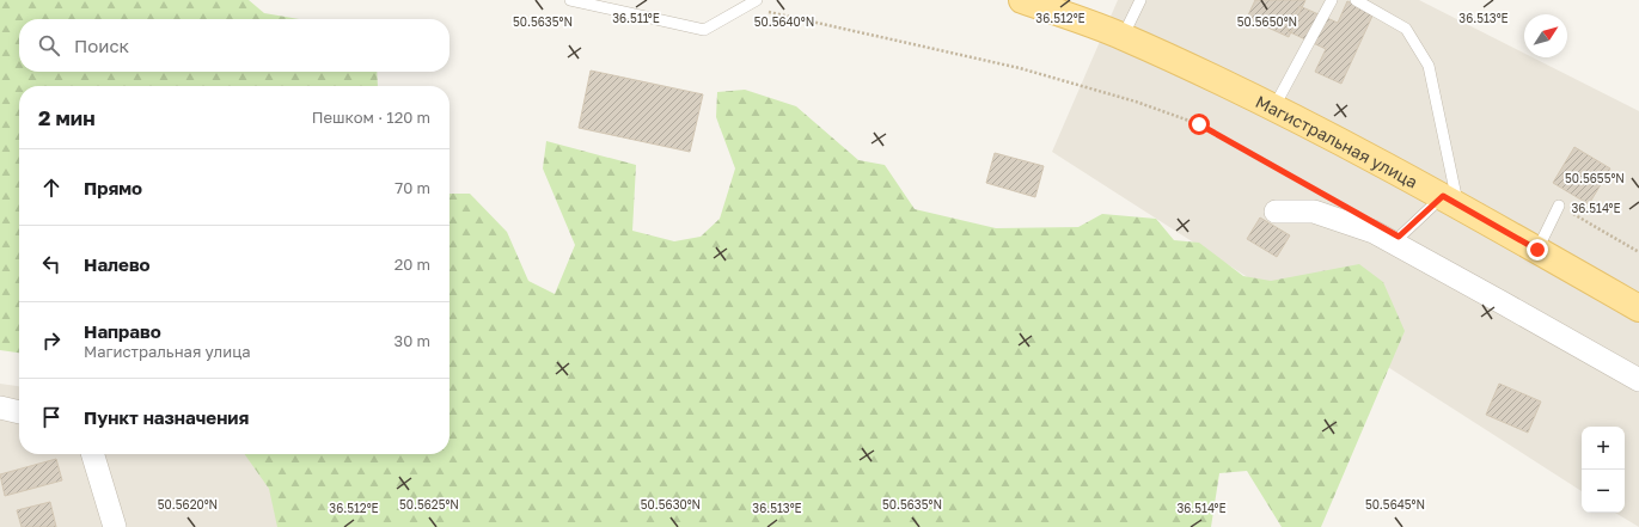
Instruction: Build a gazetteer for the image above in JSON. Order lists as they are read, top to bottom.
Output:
{
  "streets": {
    "main road": ["Магистральная улица"]
  },
  "north": "top right",
  "page": {
    "search": "Поиск",
    "heading": ["2 мин", "Пешком · 120 m"],
    "list": [
      ["Прямо", "70 m"],
      ["Налево", "20 m"],
      ["Направо", "Магистральная улица", "30 m"],
      "Пункт назначения"
    ],
    "map_buttons": ["+", "−"]
  },
  "coordinates": [
    "36.513°E",
    "36.511°E",
    "36.512°E",
    "50.5635°N",
    "50.5640°N",
    "50.5650°N",
    "50.5655°N",
    "36.514°E",
    "50.5620°N",
    "50.5625°N",
    "50.5630°N",
    "50.5645°N"
  ]
}
